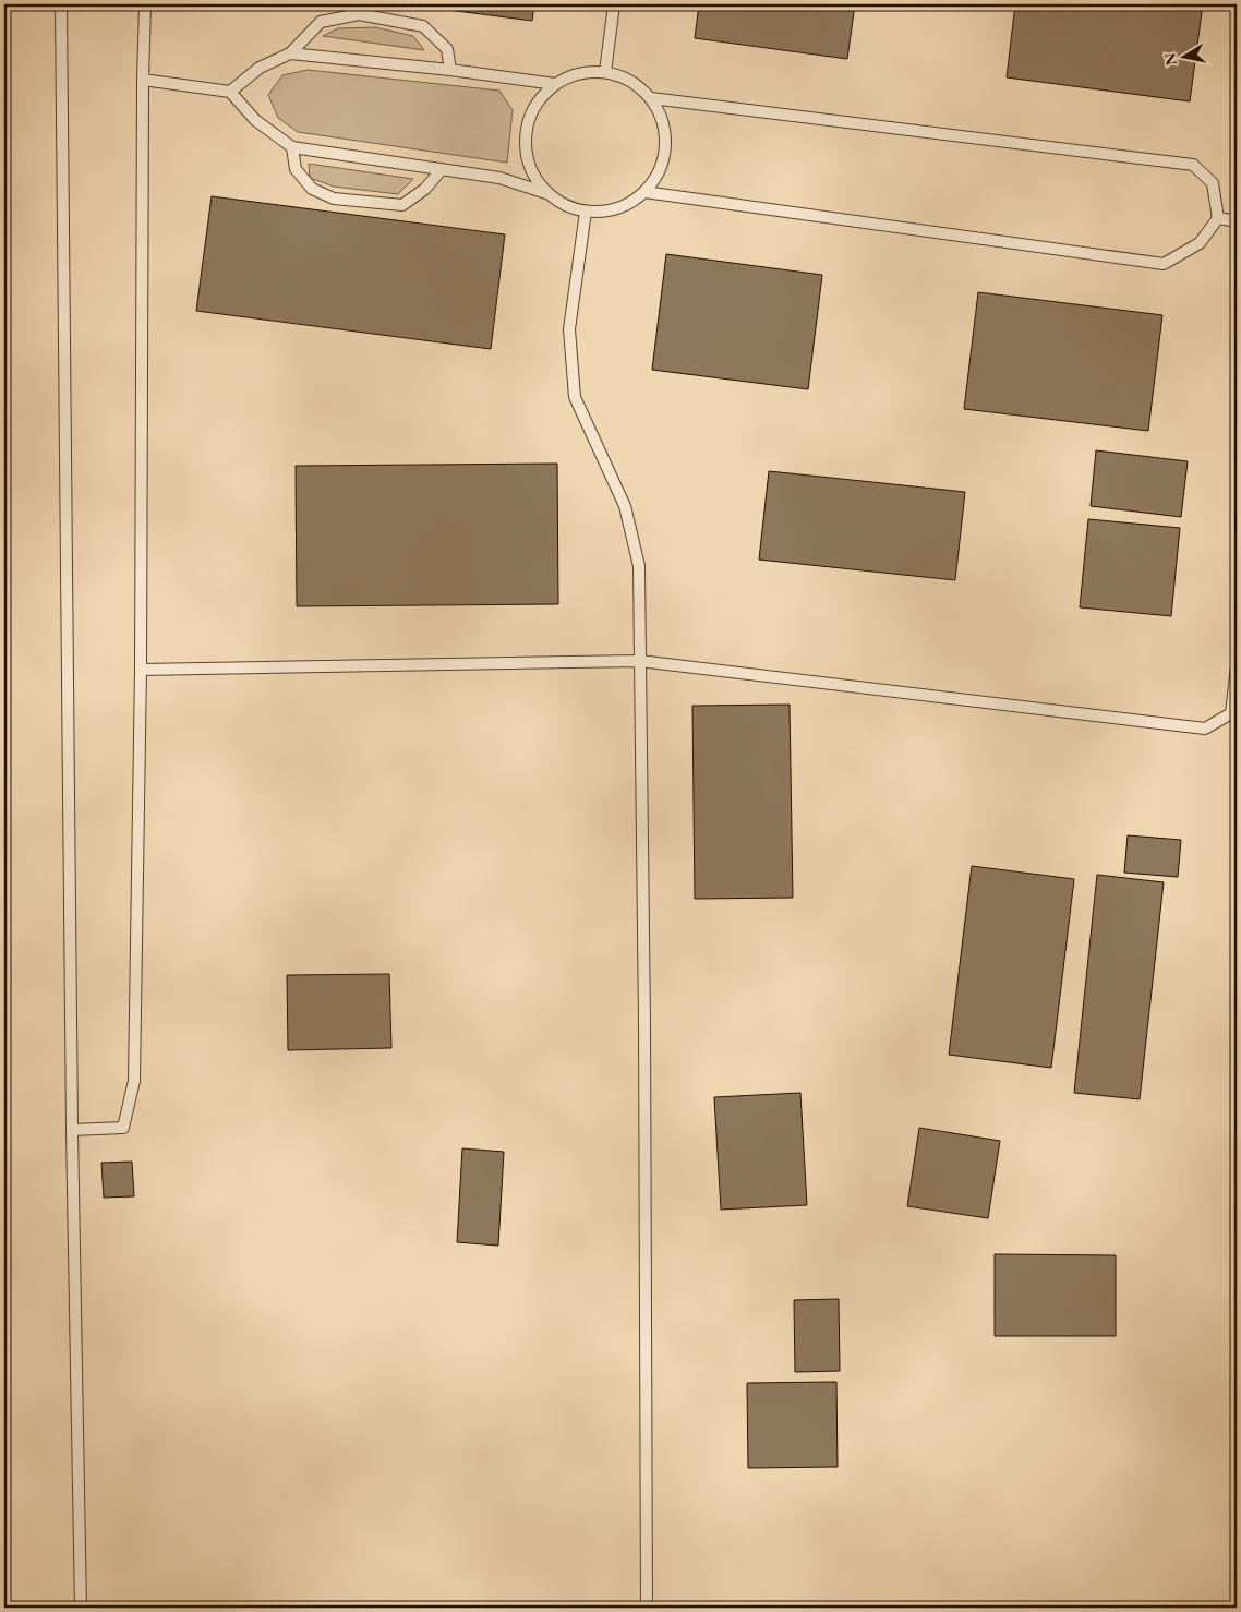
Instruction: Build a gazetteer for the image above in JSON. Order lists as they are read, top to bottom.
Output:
{
  "north": "left"
}
